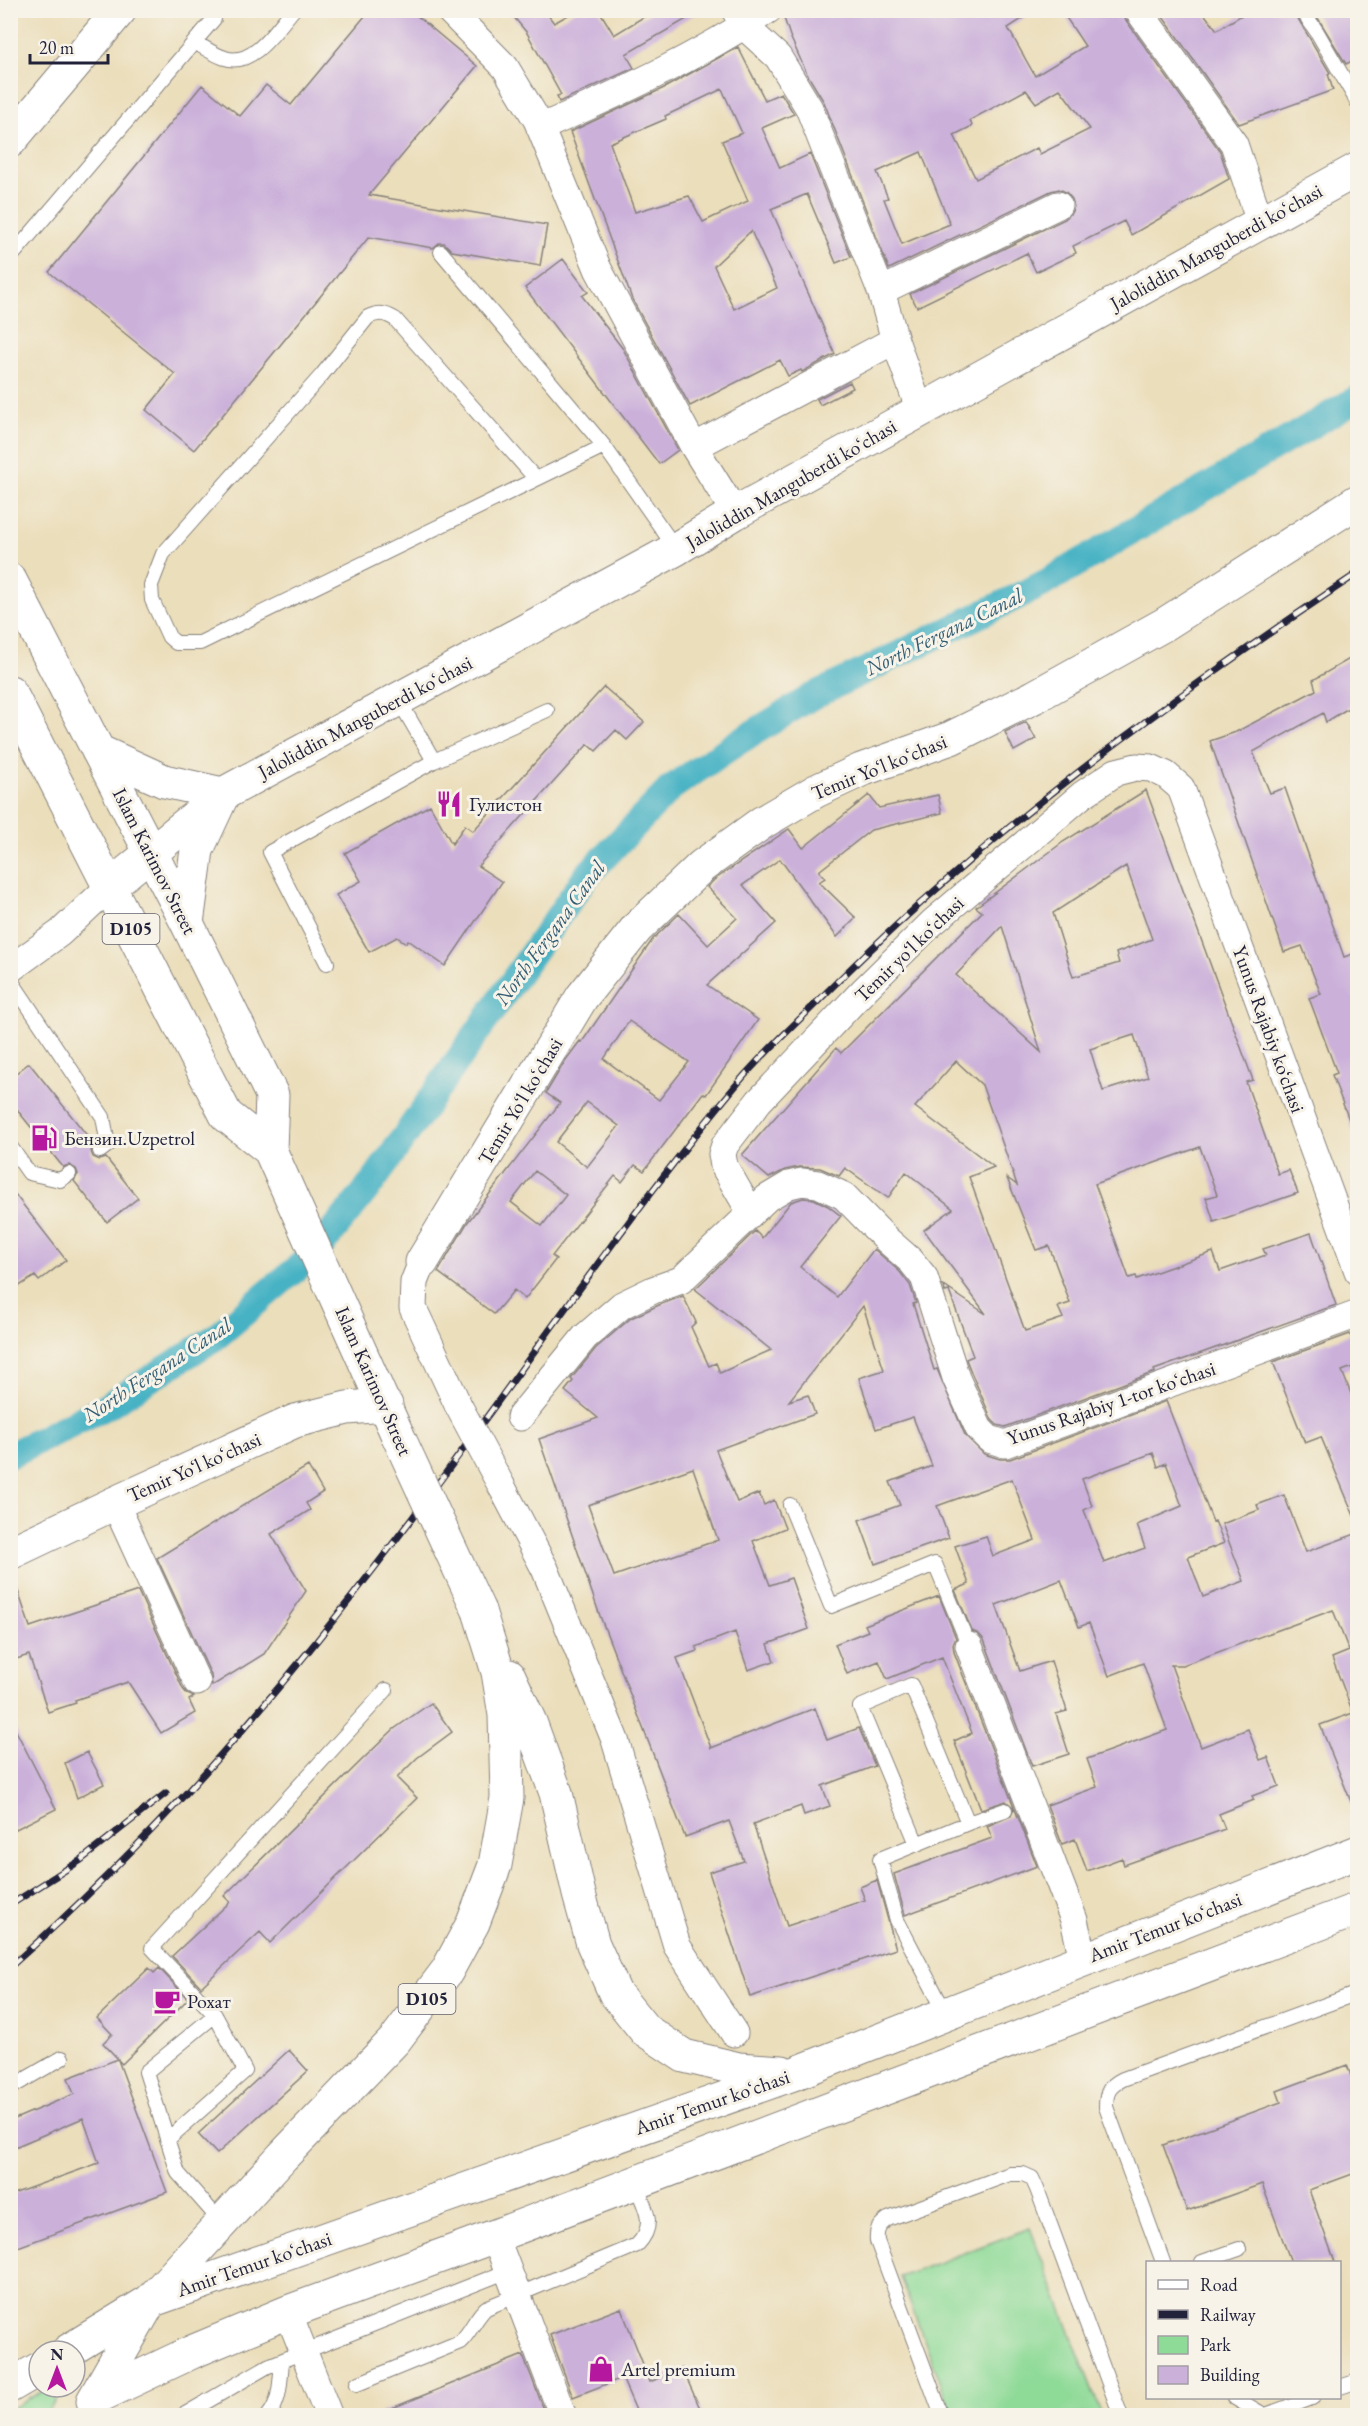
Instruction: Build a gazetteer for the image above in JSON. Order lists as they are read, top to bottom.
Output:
{
  "streets": {
    "main road": [
      "Jaloliddin Manguberdi koʻchasi",
      "Temir Yoʻl koʻchasi",
      "Islam Karimov Street",
      "D105",
      "Amir Temur koʻchasi"
    ],
    "street": ["Temir yoʻl koʻchasi", "Yunus Rajabiy ko‘chasi", "Yunus Rajabiy 1-tor koʻchasi"]
  },
  "crossings": [
    ["Jaloliddin Manguberdi koʻchasi", "Islam Karimov Street"],
    ["Temir Yoʻl koʻchasi", "Islam Karimov Street"],
    ["Islam Karimov Street", "D105"],
    ["D105", "Amir Temur koʻchasi"],
    ["Temir yoʻl koʻchasi", "Yunus Rajabiy ko‘chasi"],
    ["Temir yoʻl koʻchasi", "Yunus Rajabiy 1-tor koʻchasi"]
  ],
  "water": ["North Fergana Canal"],
  "places": {
    "restaurant": ["Гулистон"],
    "fuel station": ["Бензин.Uzpetrol"],
    "cafe": ["Рохат"],
    "shop": ["Artel premium"]
  },
  "legend": [
    "Road",
    "Railway",
    "Park",
    "Building"
  ],
  "scale_bar": "20 m",
  "north": "top"
}
